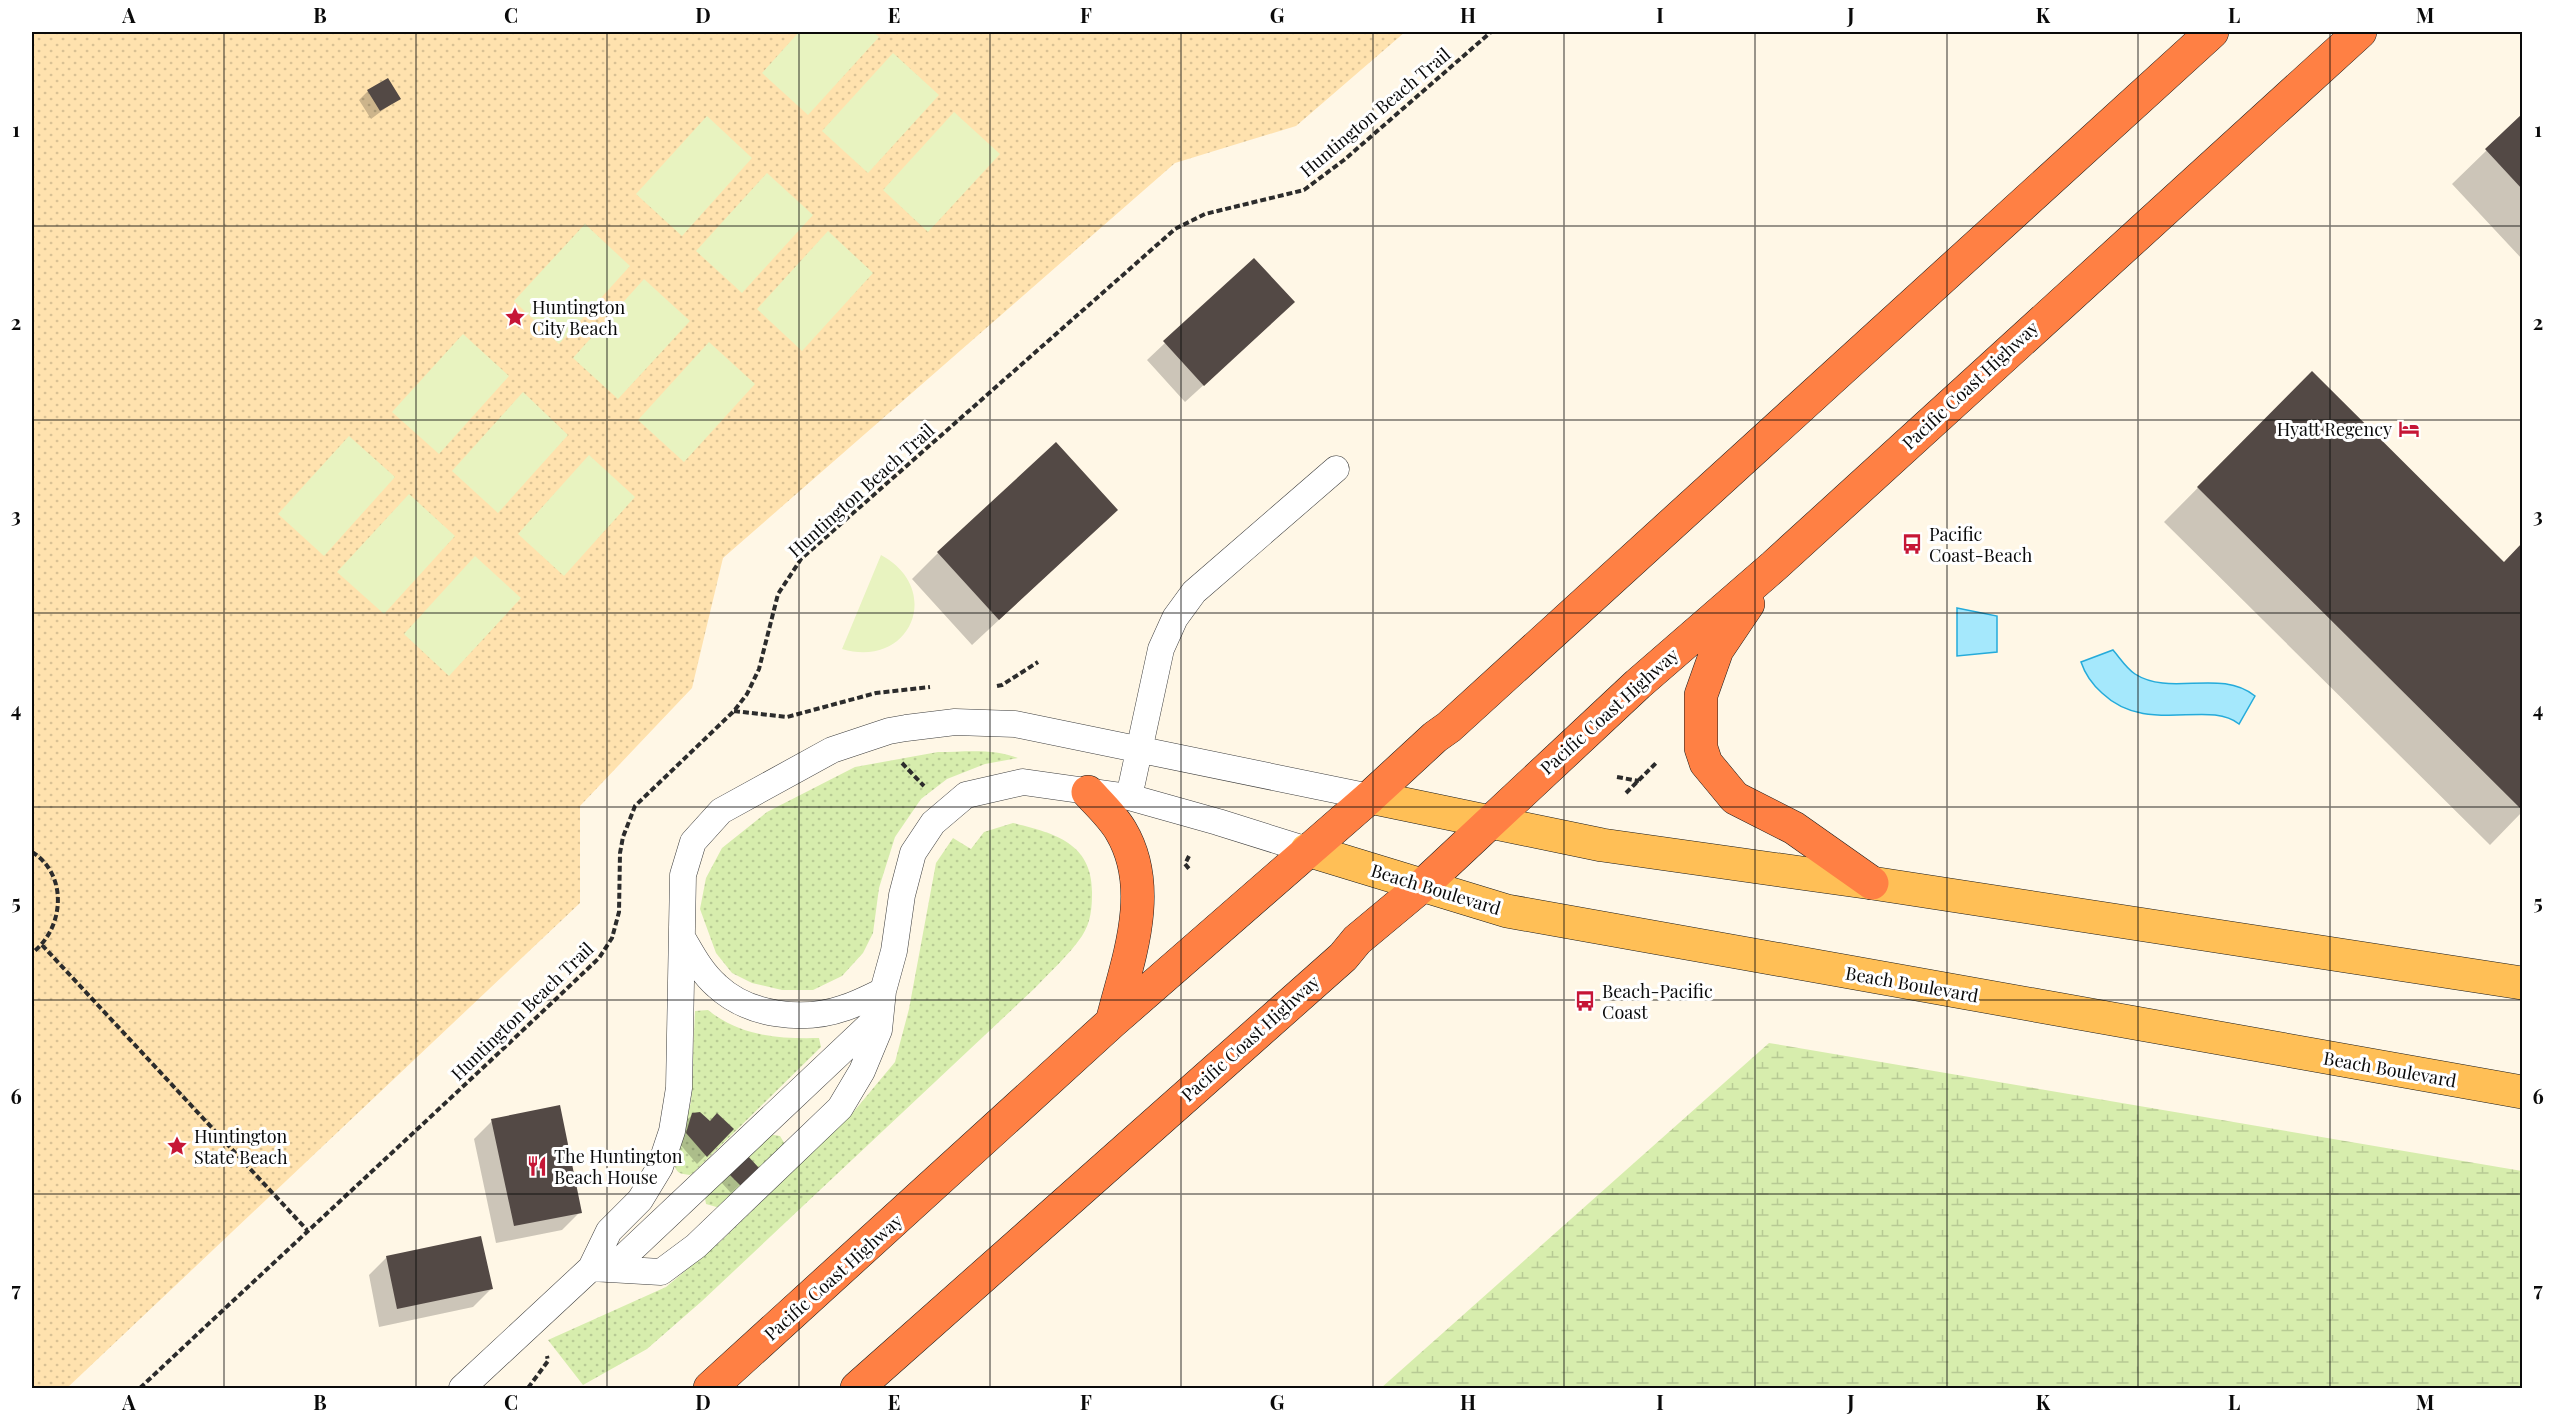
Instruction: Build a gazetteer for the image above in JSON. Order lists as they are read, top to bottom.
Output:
{
  "streets": {
    "highway": ["Pacific Coast Highway"],
    "main road": ["Beach Boulevard"],
    "path": ["Huntington Beach Trail"]
  },
  "crossings": [
    ["Pacific Coast Highway", "Beach Boulevard"]
  ],
  "places": {
    "place": ["Huntington City Beach", "Huntington State Beach"],
    "hotel": ["Hyatt Regency"],
    "bus stop": ["Pacific Coast-Beach", "Beach-Pacific Coast"],
    "restaurant": ["The Huntington Beach House"]
  },
  "grid": {
    "columns": [
      "A",
      "B",
      "C",
      "D",
      "E",
      "F",
      "G",
      "H",
      "I",
      "J",
      "K",
      "L",
      "M"
    ],
    "rows": [
      "1",
      "2",
      "3",
      "4",
      "5",
      "6",
      "7"
    ]
  }
}
